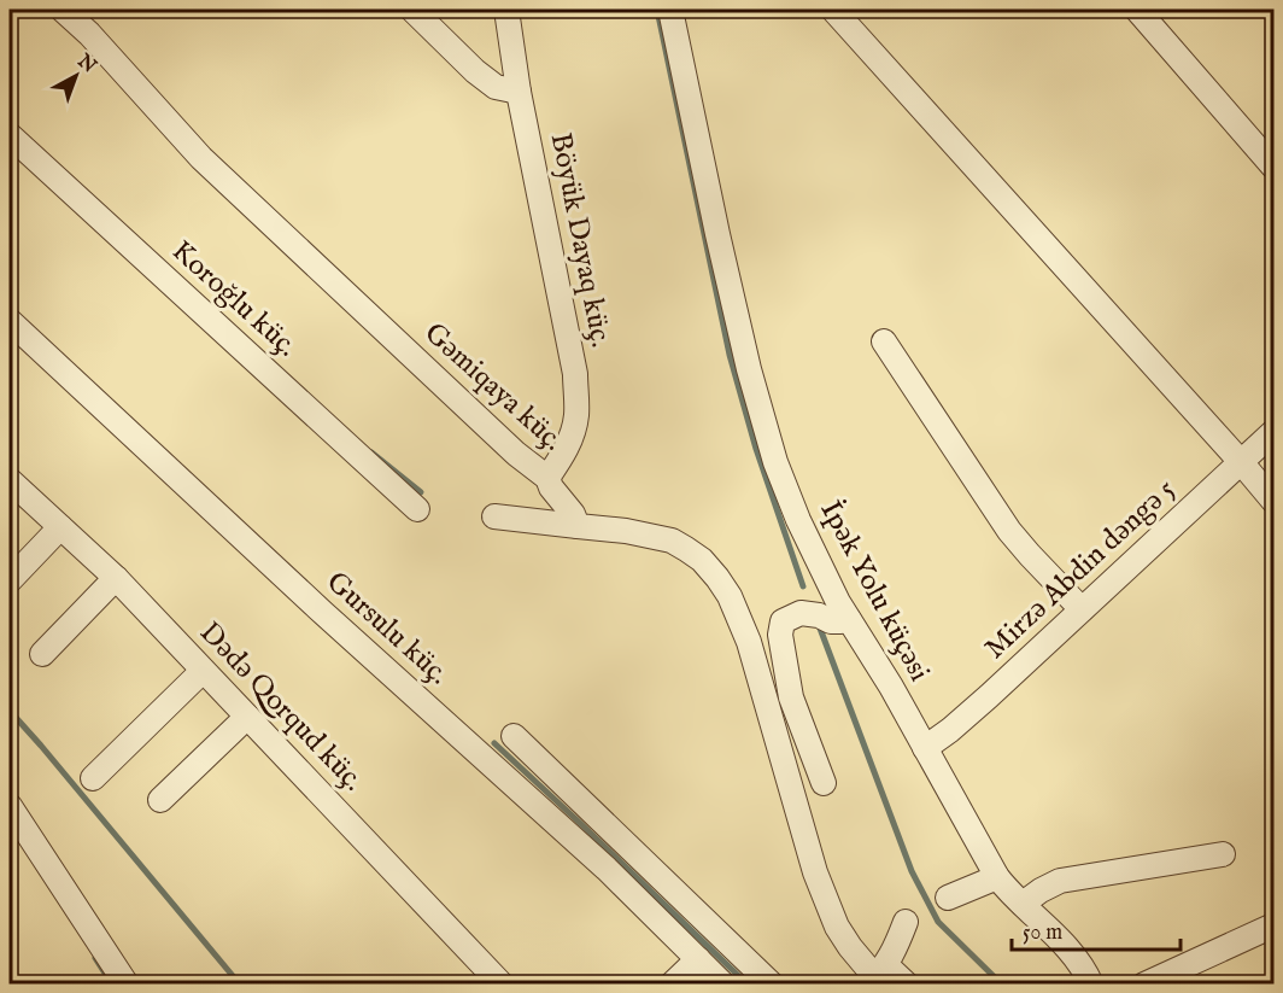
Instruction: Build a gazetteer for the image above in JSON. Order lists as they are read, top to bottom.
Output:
{
  "streets": {
    "street": [
      "Böyük Dayaq küç.",
      "Koroğlu küç.",
      "Gəmiqaya küç.",
      "Mirzə Abdin dəngə 5",
      "İpək Yolu küçəsi",
      "Gursulu küç.",
      "Dədə Qorqud küç."
    ]
  },
  "crossings": [
    ["Böyük Dayaq küç.", "Gəmiqaya küç."],
    ["Mirzə Abdin dəngə 5", "İpək Yolu küçəsi"]
  ],
  "scale_bar": "50 m",
  "north": "top right"
}
